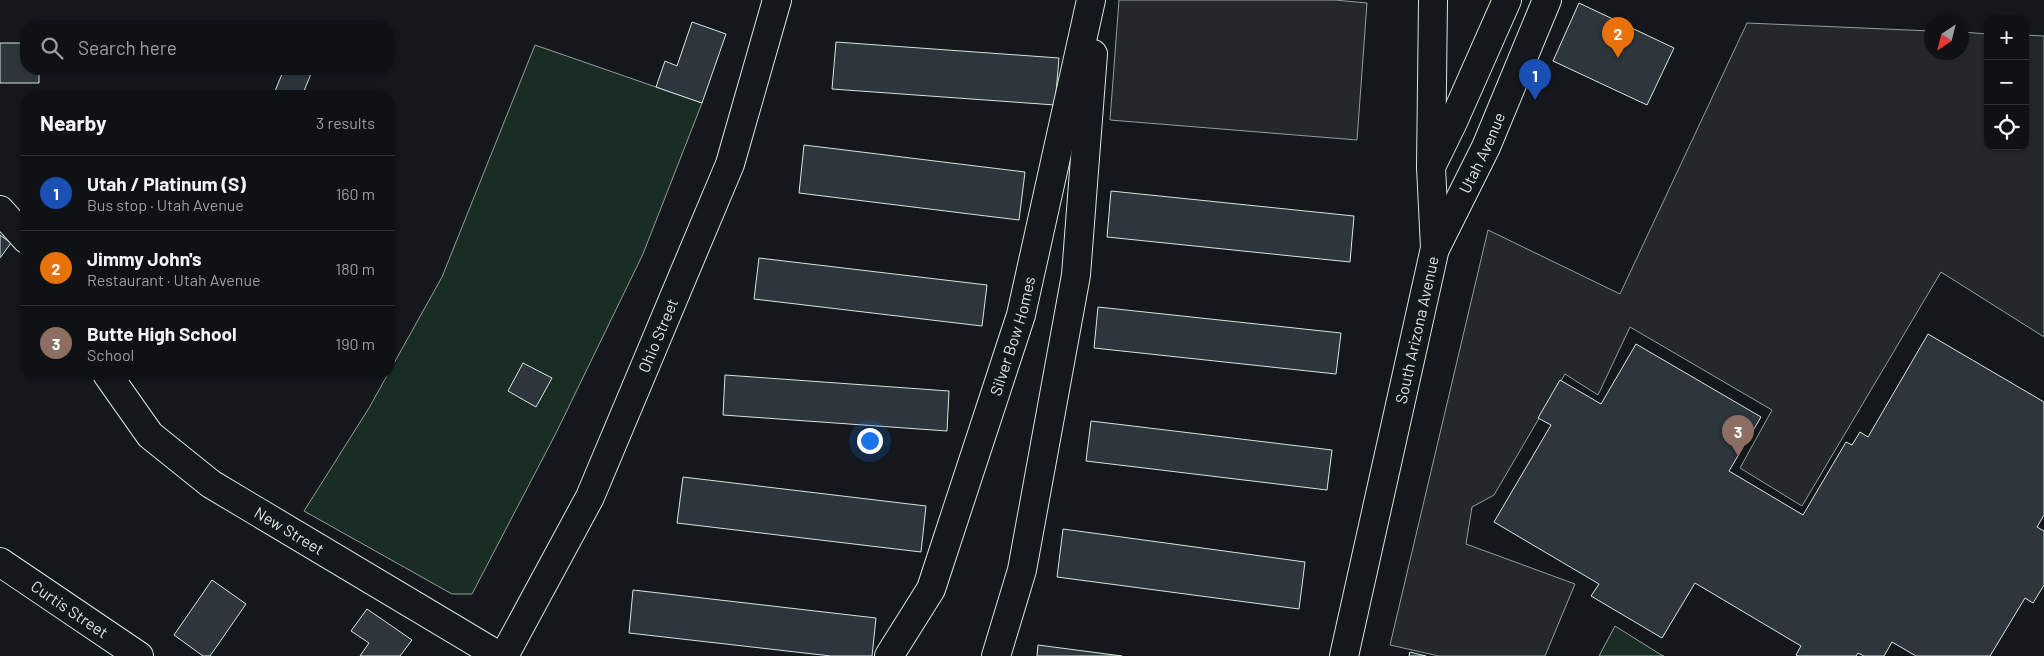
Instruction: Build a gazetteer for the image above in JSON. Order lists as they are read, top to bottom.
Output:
{
  "streets": {
    "main road": [
      "Utah Avenue",
      "South Arizona Avenue",
      "Ohio Street",
      "Silver Bow Homes",
      "New Street",
      "Curtis Street"
    ]
  },
  "crossings": [
    ["Utah Avenue", "South Arizona Avenue"]
  ],
  "north": "bottom left",
  "page": {
    "map_buttons": ["+", "−"],
    "pins": ["2", "1", "3"],
    "search": "Search here",
    "heading": ["Nearby", "3 results"],
    "list": [
      {
        "mark": "1",
        "name": "Utah / Platinum (S)",
        "note": "Bus stop · Utah Avenue",
        "value": "160 m"
      },
      {
        "mark": "2",
        "name": "Jimmy John's",
        "note": "Restaurant · Utah Avenue",
        "value": "180 m"
      },
      {
        "mark": "3",
        "name": "Butte High School",
        "note": "School",
        "value": "190 m"
      }
    ]
  }
}
